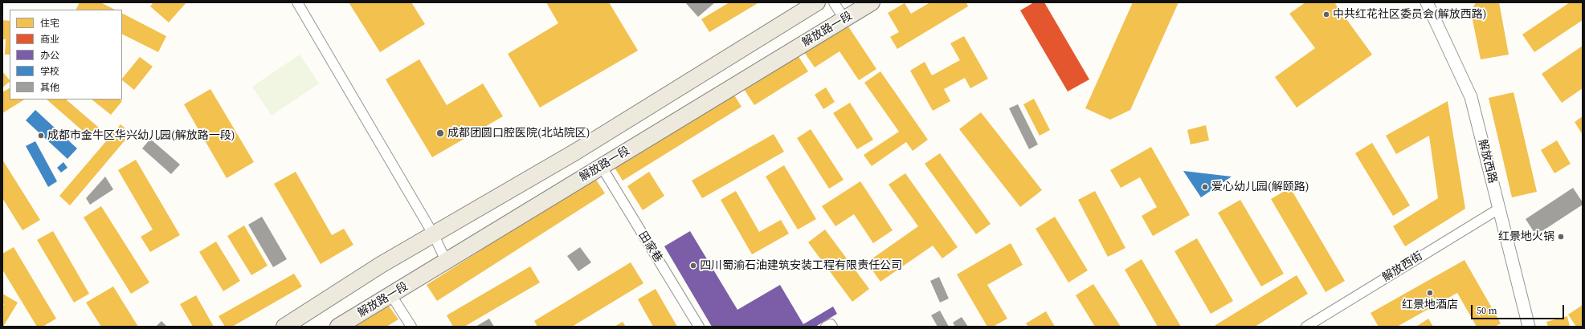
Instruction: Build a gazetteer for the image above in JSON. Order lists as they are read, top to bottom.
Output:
{
  "streets": {
    "main road": ["解放路一段"],
    "street": ["解放西路", "田家巷", "解放西街"]
  },
  "crossings": [
    ["解放路一段", "田家巷"],
    ["解放西路", "解放西街"]
  ],
  "places": [
    "中共红花社区委员会(解放西路)",
    "成都团圆口腔医院(北站院区)",
    "成都市金牛区华兴幼儿园(解放路一段)",
    "爱心幼儿园(解颐路)",
    "红景地火锅",
    "四川蜀渝石油建筑安装工程有限责任公司",
    "红景地酒店"
  ],
  "legend": [
    "住宅",
    "商业",
    "办公",
    "学校",
    "其他"
  ],
  "scale_bar": "50 m"
}
